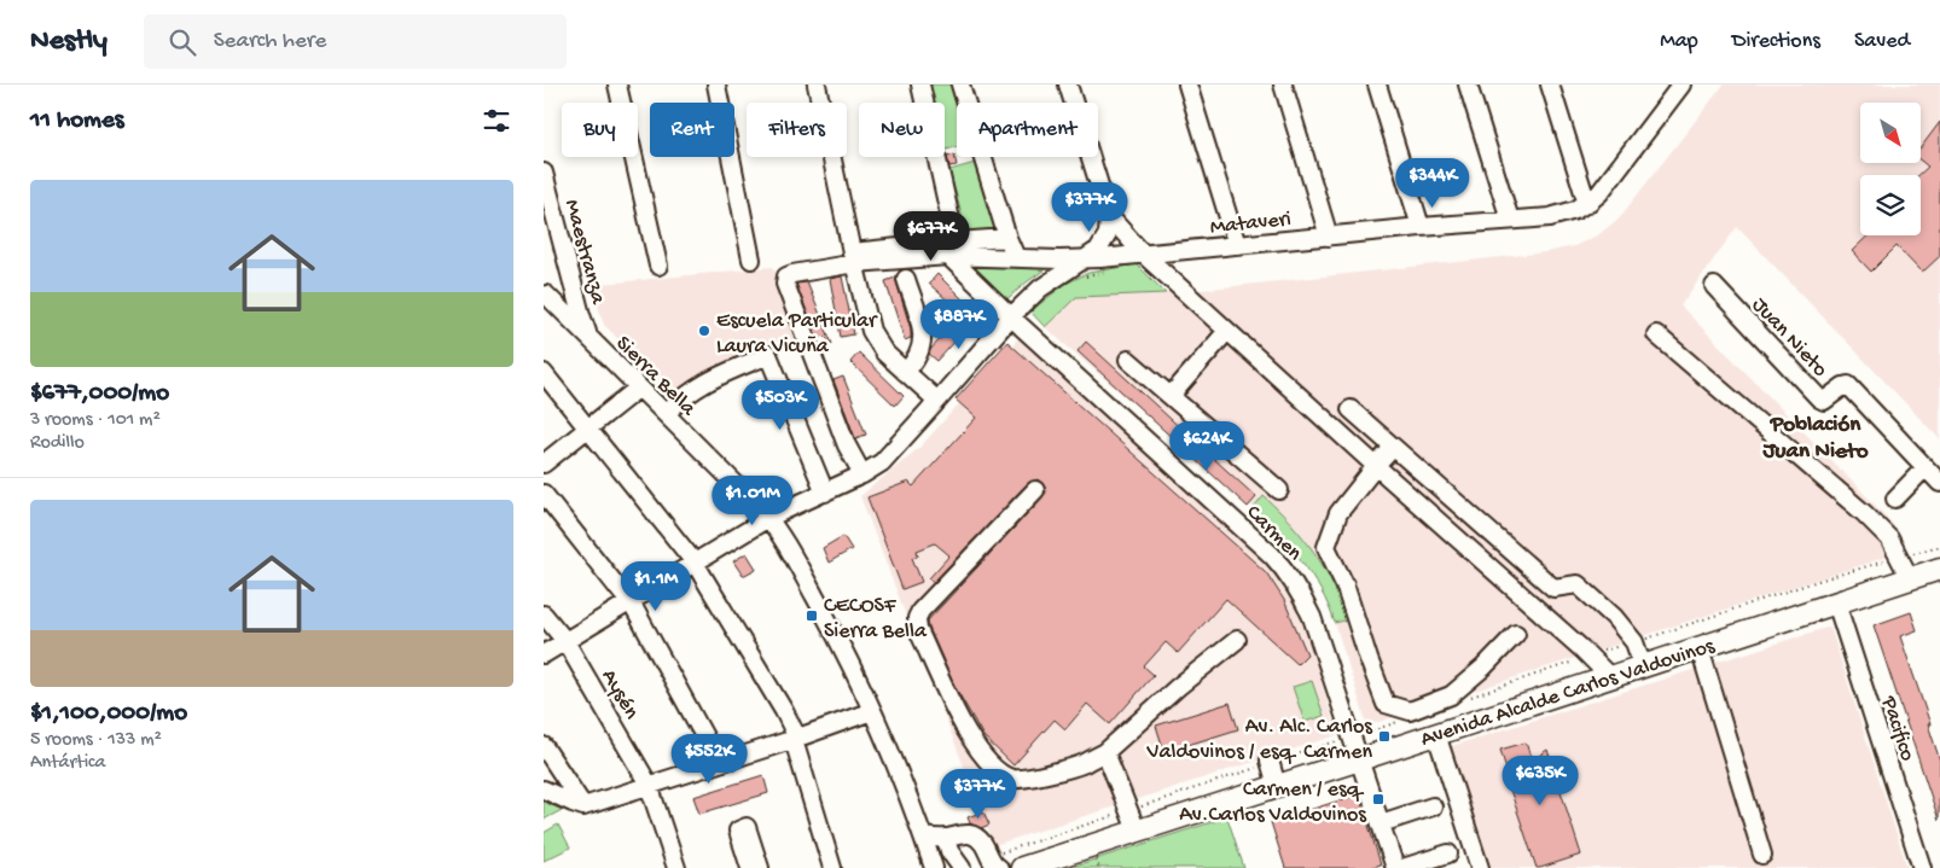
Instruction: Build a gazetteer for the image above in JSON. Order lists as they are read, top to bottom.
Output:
{
  "streets": {
    "main road": ["Avenida Alcalde Carlos Valdovinos"],
    "street": [
      "Mataveri",
      "Maestranza",
      "Juan Nieto",
      "Sierra Bella",
      "Carmen",
      "Aysén",
      "Pacifico"
    ]
  },
  "crossings": [
    ["Mataveri", "Sierra Bella"],
    ["Mataveri", "Carmen"],
    ["Mataveri", "Aysén"],
    ["Maestranza", "Sierra Bella"],
    ["Carmen", "Avenida Alcalde Carlos Valdovinos"],
    ["Avenida Alcalde Carlos Valdovinos", "Pacifico"]
  ],
  "districts": ["Población Juan Nieto"],
  "places": {
    "other": ["Escuela Particular Laura Vicuña"],
    "transit": ["CECOSF Sierra Bella", "Av. Alc. Carlos Valdovinos / esq. Carmen", "Carmen / esq. Av.Carlos Valdovinos"]
  },
  "north": "bottom right",
  "page": {
    "header": "Nestly",
    "search": "Search here",
    "nav": ["Map", "Directions", "Saved"],
    "heading": "11 homes",
    "chip": [
      "Buy",
      "Rent",
      "Filters",
      "New",
      "Apartment"
    ],
    "list": [
      {
        "name": "$677,000/mo",
        "note": "3 rooms · 101 m² · Rodillo"
      },
      {
        "name": "$1,100,000/mo",
        "note": "5 rooms · 133 m² · Antártica"
      }
    ],
    "price": [
      "$344K",
      "$377K",
      "$677K",
      "$887K",
      "$503K",
      "$624K",
      "$1.01M",
      "$1.1M",
      "$552K",
      "$635K",
      "$377K"
    ]
  }
}
